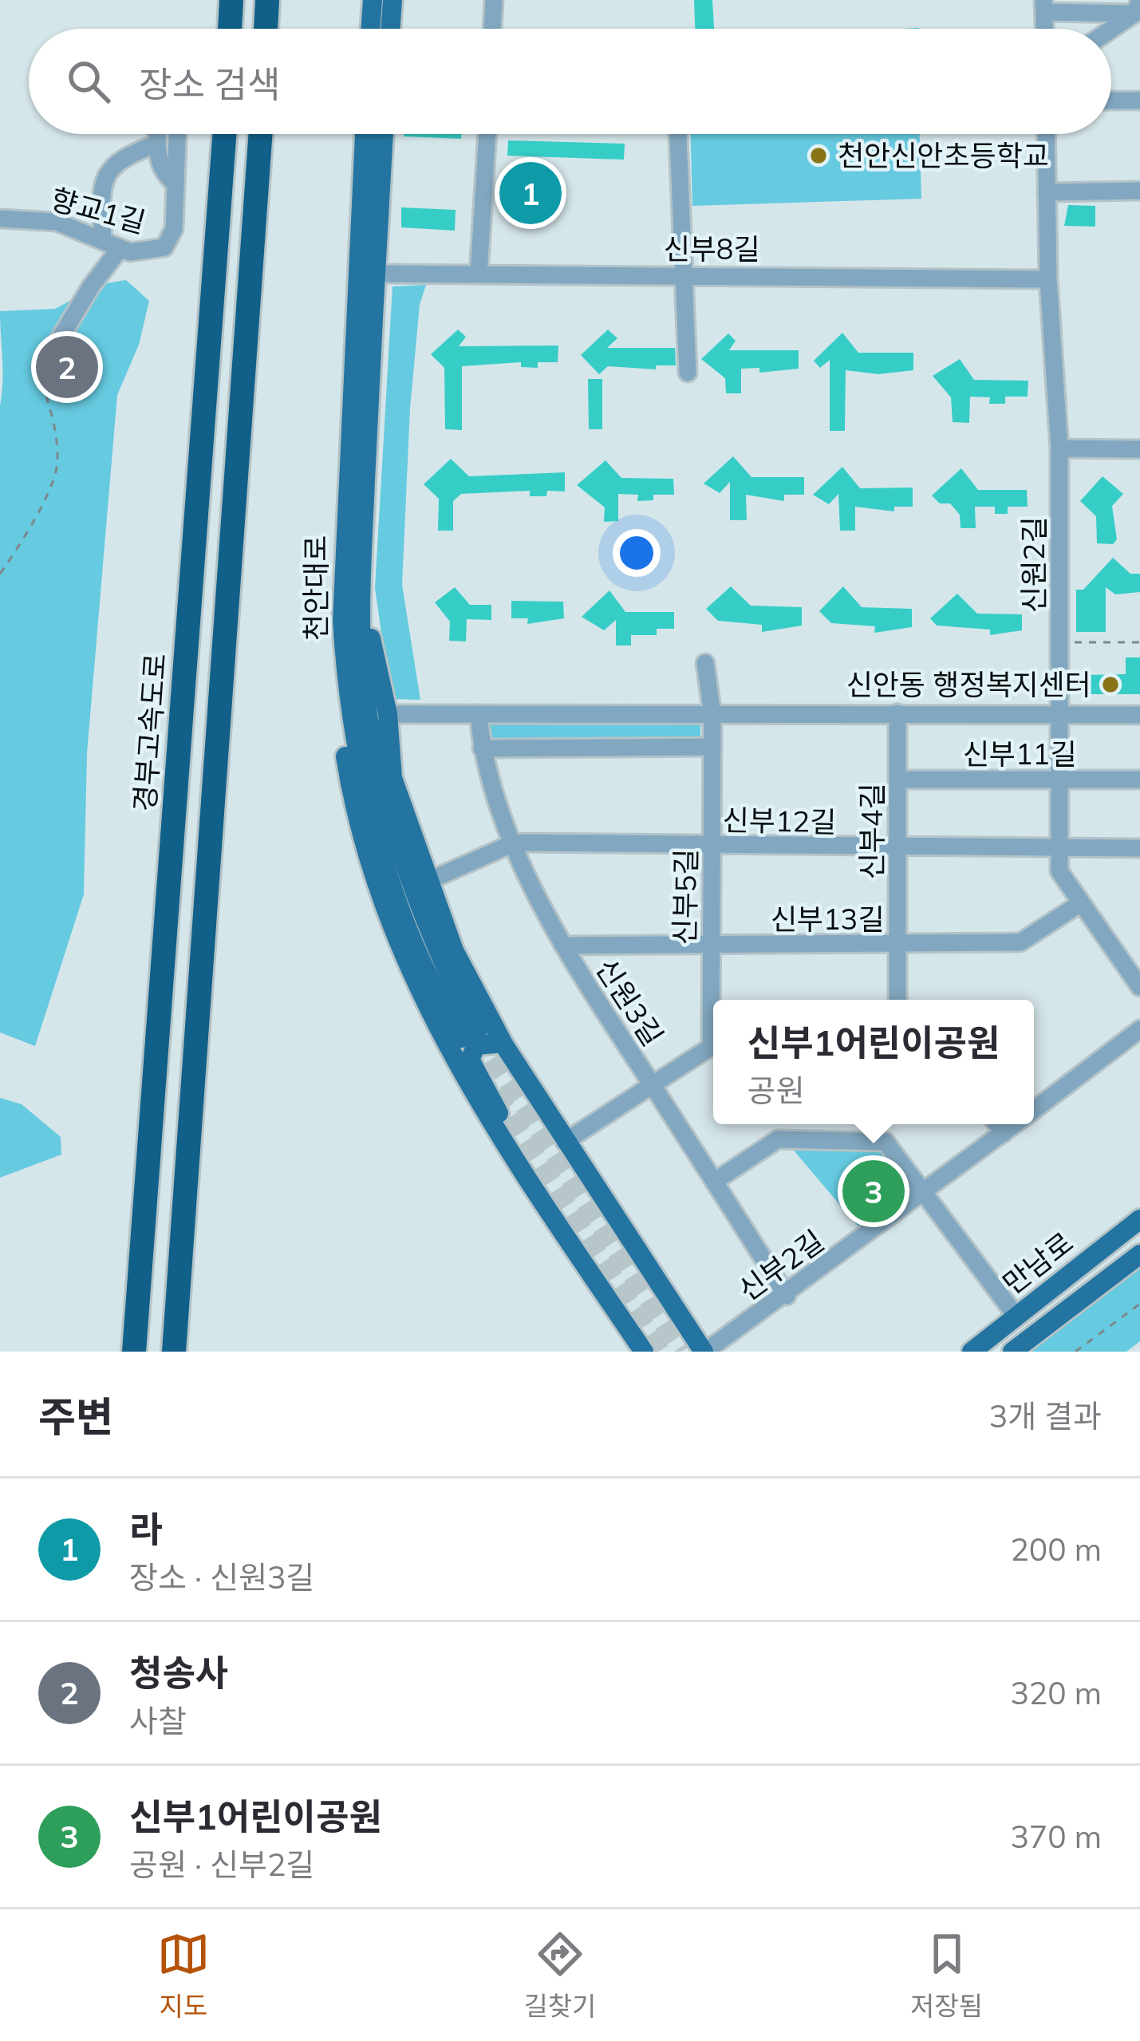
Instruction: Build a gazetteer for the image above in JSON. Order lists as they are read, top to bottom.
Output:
{
  "streets": {
    "highway": ["경부고속도로"],
    "main road": ["천안대로", "만남로"],
    "street": [
      "향교1길",
      "신부8길",
      "신원2길",
      "신부11길",
      "신부12길",
      "신부4길",
      "신부5길",
      "신부13길",
      "신원3길",
      "신부2길"
    ]
  },
  "crossings": [
    ["신부8길", "신원2길"],
    ["신부8길", "천안대로"],
    ["신원2길", "신부11길"],
    ["신원2길", "신부12길"],
    ["신원2길", "신부13길"],
    ["신부11길", "신부4길"],
    ["신부12길", "신부4길"],
    ["신부12길", "신부5길"],
    ["신부12길", "신원3길"],
    ["신부4길", "신부13길"],
    ["신부5길", "신부13길"],
    ["신부13길", "신원3길"],
    ["신원3길", "신부2길"]
  ],
  "places": ["천안신안초등학교", "신안동 행정복지센터"],
  "page": {
    "search": "장소 검색",
    "pins": ["1", "2", "3"],
    "popup": ["신부1어린이공원", "공원"],
    "heading": ["주변", "3개 결과"],
    "list": [
      {
        "mark": "1",
        "name": "라",
        "note": "장소 · 신원3길",
        "value": "200 m"
      },
      {
        "mark": "2",
        "name": "청송사",
        "note": "사찰",
        "value": "320 m"
      },
      {
        "mark": "3",
        "name": "신부1어린이공원",
        "note": "공원 · 신부2길",
        "value": "370 m"
      }
    ],
    "nav": ["지도", "길찾기", "저장됨"]
  }
}
